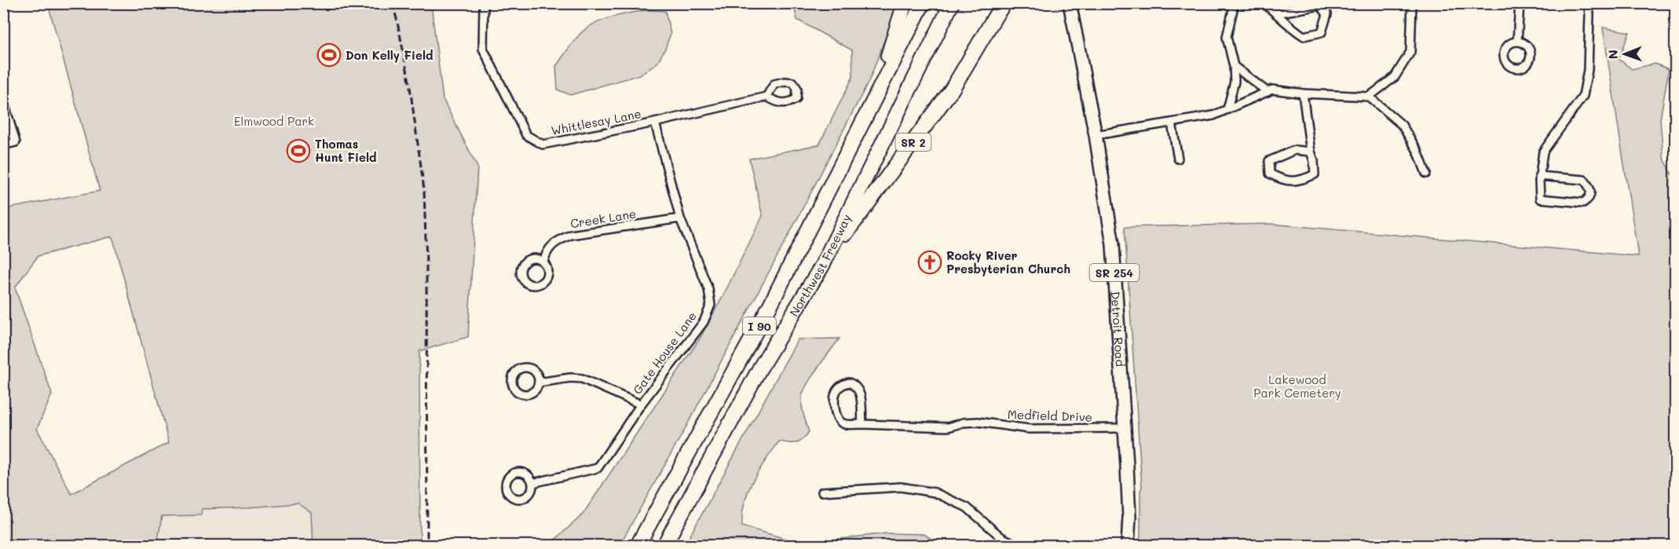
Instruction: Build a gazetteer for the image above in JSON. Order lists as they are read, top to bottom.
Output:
{
  "streets": {
    "highway": ["SR 2", "Northwest Freeway", "I 90"],
    "main road": ["SR 254", "Detroit Road"],
    "street": [
      "Whittlesay Lane",
      "Creek Lane",
      "Gate House Lane",
      "Medfield Drive"
    ]
  },
  "crossings": [
    ["Whittlesay Lane", "Gate House Lane"],
    ["SR 2", "Northwest Freeway"],
    ["Creek Lane", "Gate House Lane"],
    ["Detroit Road", "Medfield Drive"]
  ],
  "parks": ["Elmwood Park", "Lakewood Park Cemetery"],
  "places": {
    "sports": ["Don Kelly Field", "Thomas Hunt Field"],
    "church": ["Rocky River Presbyterian Church"]
  },
  "north": "left"
}
